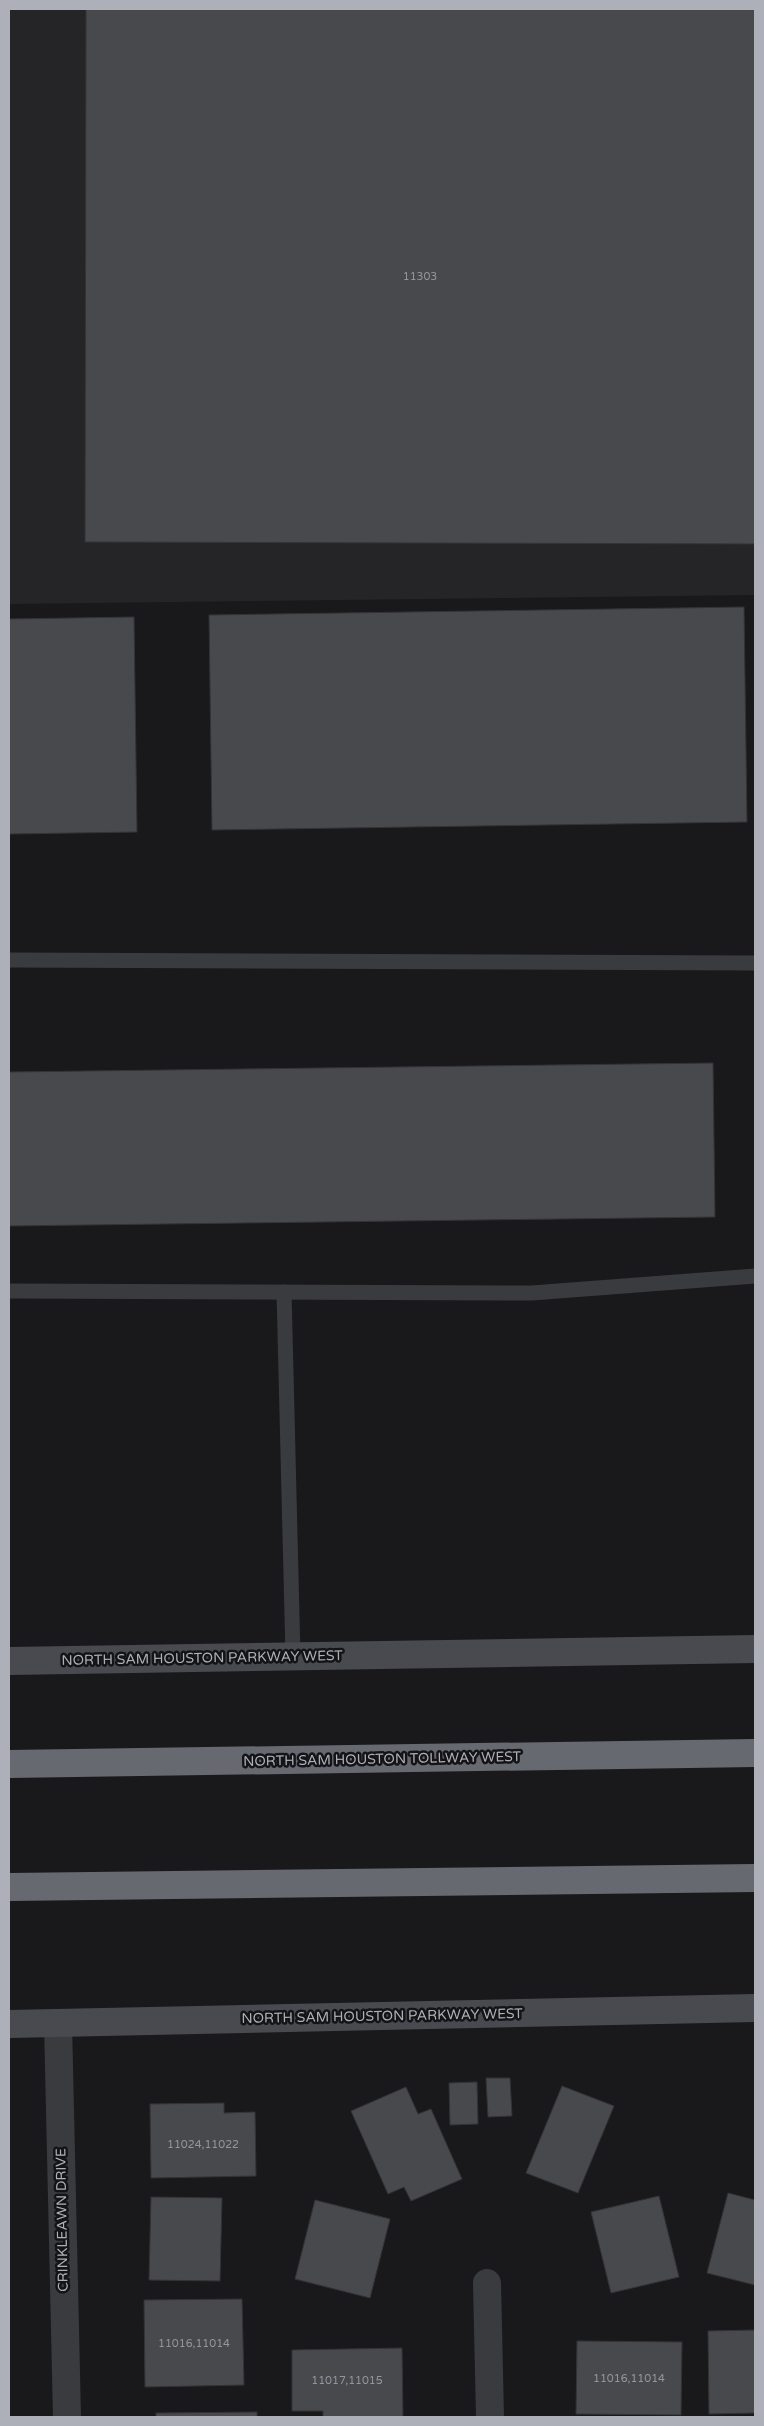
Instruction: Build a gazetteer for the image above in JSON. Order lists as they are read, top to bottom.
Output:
{
  "streets": {
    "highway": ["NORTH SAM HOUSTON TOLLWAY WEST"],
    "main road": ["NORTH SAM HOUSTON PARKWAY WEST"],
    "street": ["CRINKLEAWN DRIVE"]
  },
  "crossings": [
    ["NORTH SAM HOUSTON PARKWAY WEST", "CRINKLEAWN DRIVE"]
  ],
  "house_numbers": [
    "11303",
    "11024,11022",
    "11016,11014",
    "11016,11014",
    "11017,11015"
  ]
}
